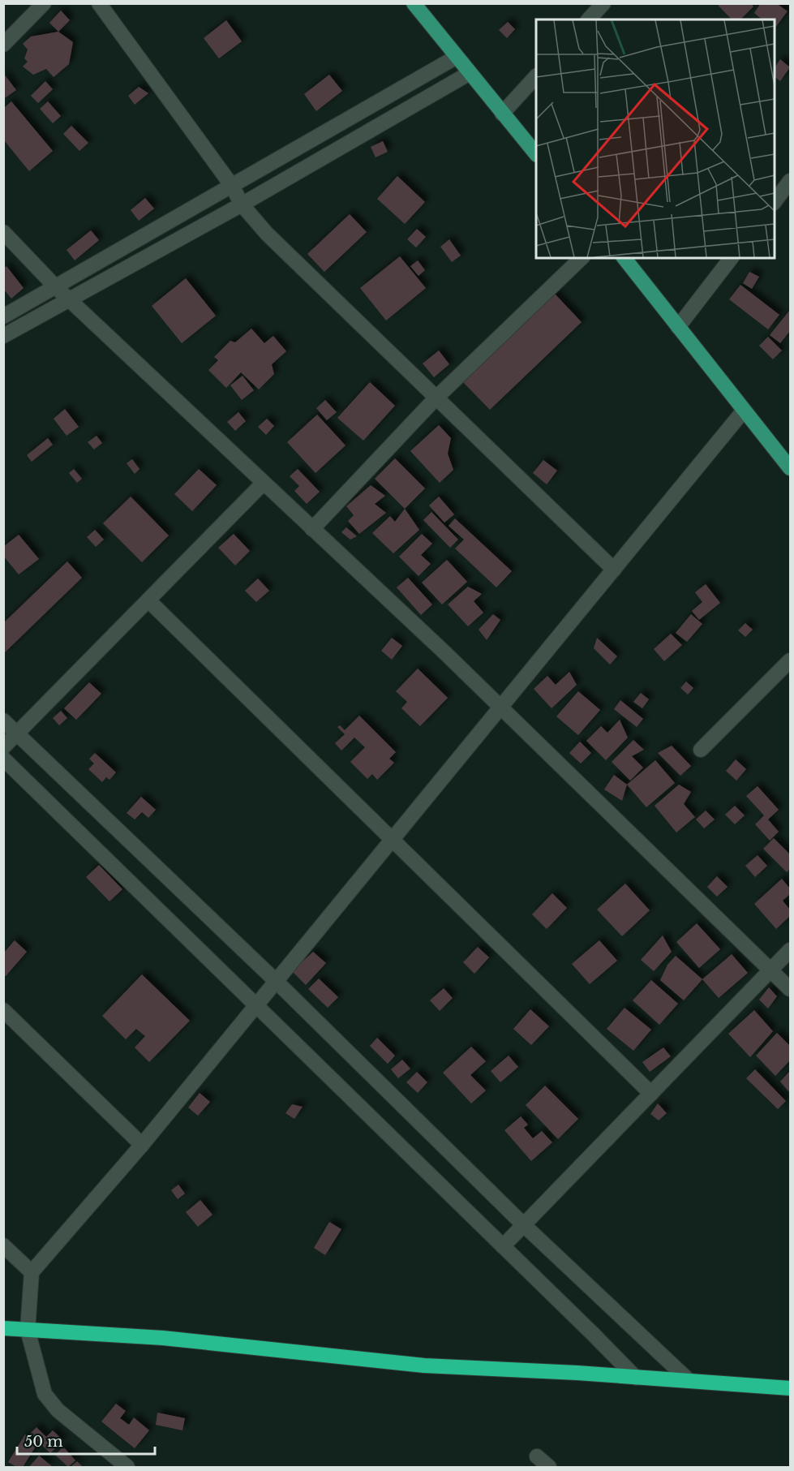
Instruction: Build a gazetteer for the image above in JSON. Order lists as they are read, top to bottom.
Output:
{
  "scale_bar": "50 m"
}
